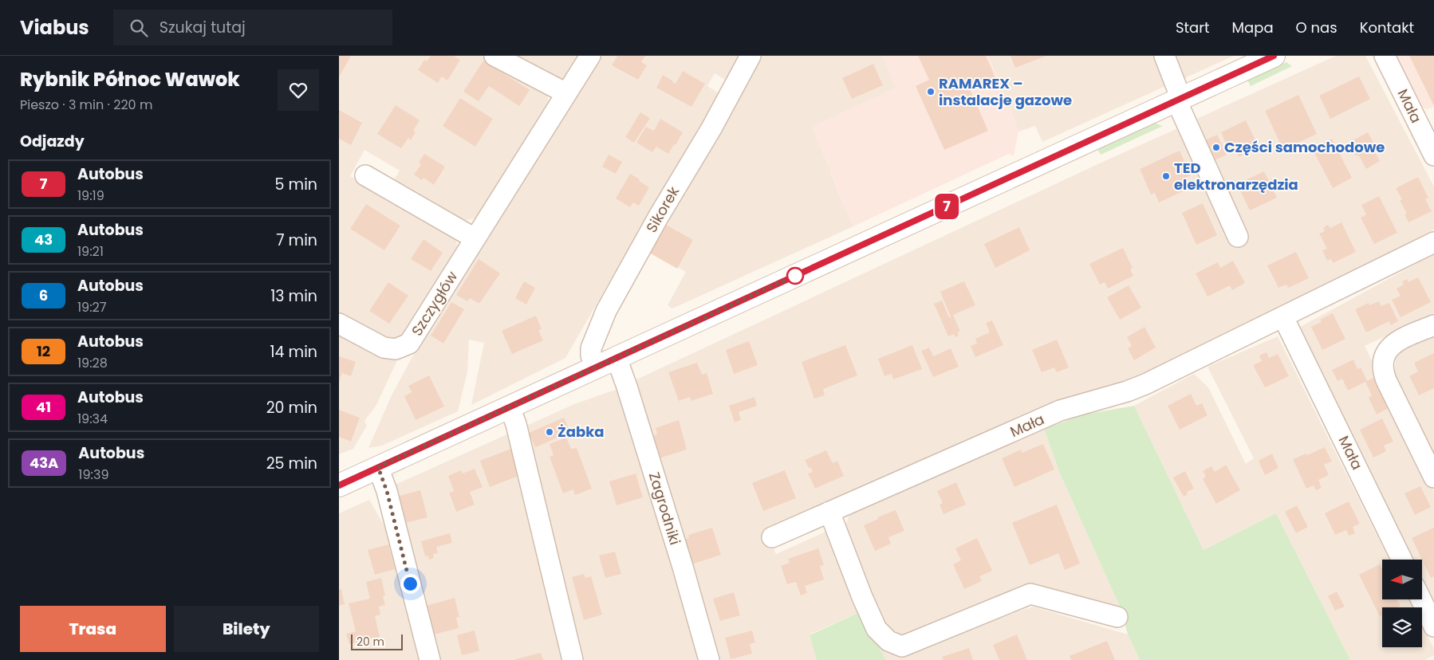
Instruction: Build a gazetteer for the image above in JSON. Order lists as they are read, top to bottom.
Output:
{
  "streets": {
    "street": [
      "Mała",
      "Sikorek",
      "Szczygłów",
      "Zagrodniki"
    ]
  },
  "places": [
    "RAMAREX – instalacje gazowe",
    "Części samochodowe",
    "TED elektronarzędzia",
    "Żabka"
  ],
  "lines": ["bus line 7"],
  "scale_bar": "20 m",
  "north": "left",
  "page": {
    "header": "Viabus",
    "search": "Szukaj tutaj",
    "nav": [
      "Start",
      "Mapa",
      "O nas",
      "Kontakt"
    ],
    "heading": [
      ["Rybnik Północ Wawok", "Pieszo · 3 min · 220 m"],
      "Odjazdy"
    ],
    "on_map": "7",
    "list": [
      {
        "mark": "7",
        "name": "Autobus",
        "note": "19:19",
        "value": "5 min"
      },
      {
        "mark": "43",
        "name": "Autobus",
        "note": "19:21",
        "value": "7 min"
      },
      {
        "mark": "6",
        "name": "Autobus",
        "note": "19:27",
        "value": "13 min"
      },
      {
        "mark": "12",
        "name": "Autobus",
        "note": "19:28",
        "value": "14 min"
      },
      {
        "mark": "41",
        "name": "Autobus",
        "note": "19:34",
        "value": "20 min"
      },
      {
        "mark": "43A",
        "name": "Autobus",
        "note": "19:39",
        "value": "25 min"
      }
    ],
    "buttons": ["Trasa", "Bilety"],
    "scale": "20 m"
  }
}
